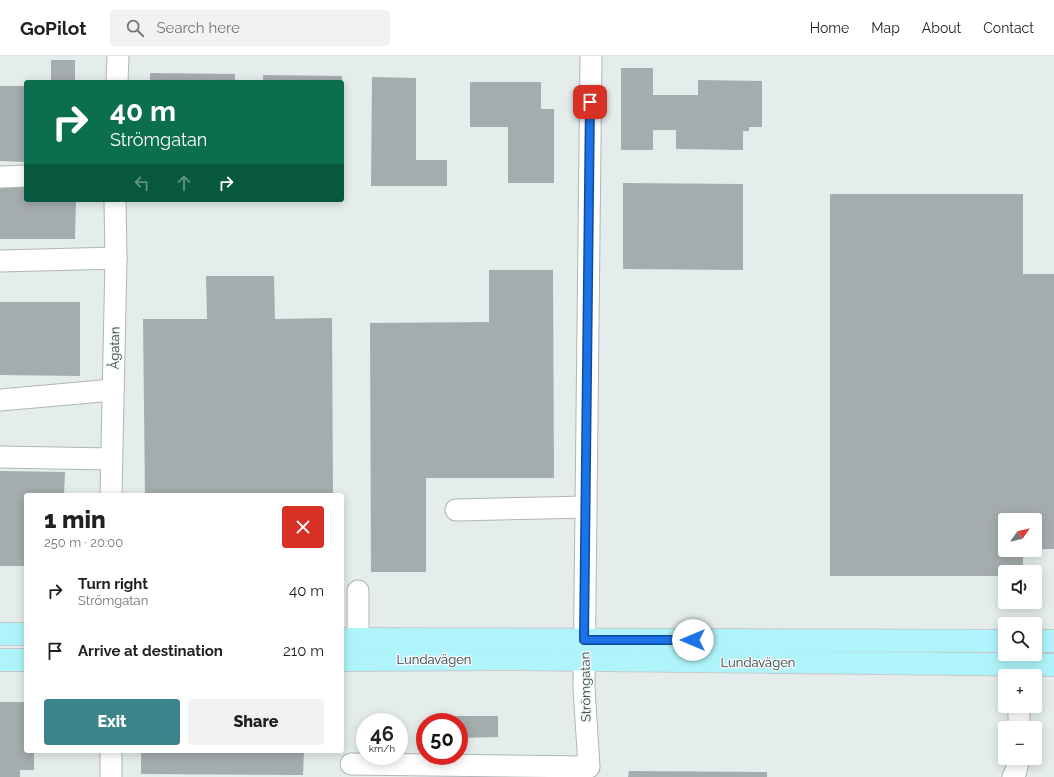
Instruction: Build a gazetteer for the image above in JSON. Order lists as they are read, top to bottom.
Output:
{
  "streets": {
    "main road": ["Lundavägen"],
    "street": ["Ågatan", "Strömgatan"]
  },
  "crossings": [
    ["Lundavägen", "Strömgatan"]
  ],
  "north": "top right",
  "page": {
    "header": "GoPilot",
    "search": "Search here",
    "nav": [
      "Home",
      "Map",
      "About",
      "Contact"
    ],
    "turn": ["40 m", "Strömgatan"],
    "heading": ["1 min", "250 m · 20:00"],
    "map_buttons": ["+", "−"],
    "list": [
      {
        "name": "Turn right",
        "note": "Strömgatan",
        "value": "40 m"
      },
      {
        "name": "Arrive at destination",
        "value": "210 m"
      }
    ],
    "buttons": ["Exit", "Share"],
    "speed": "46 km/h",
    "limit": "50"
  }
}
